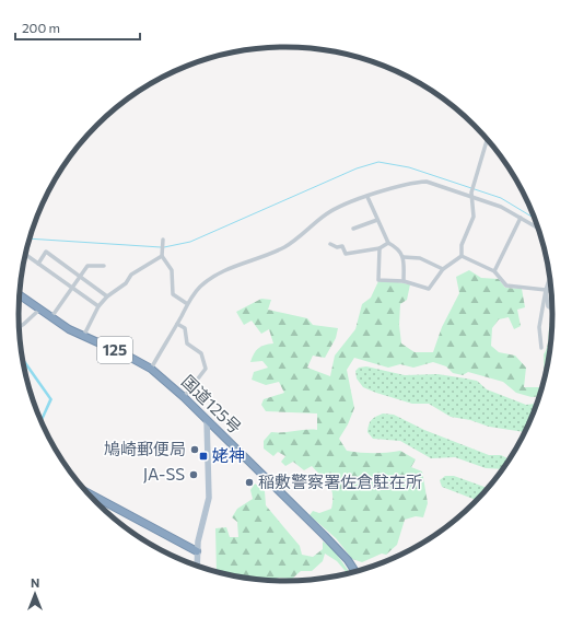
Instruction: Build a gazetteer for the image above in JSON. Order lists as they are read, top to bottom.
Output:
{
  "streets": {
    "highway": ["125", "国道125号"]
  },
  "places": {
    "other": ["鳩崎郵便局", "JA-SS", "稲敷警察署佐倉駐在所"],
    "transit": ["姥神"]
  },
  "scale_bar": "200 m",
  "north": "top"
}
